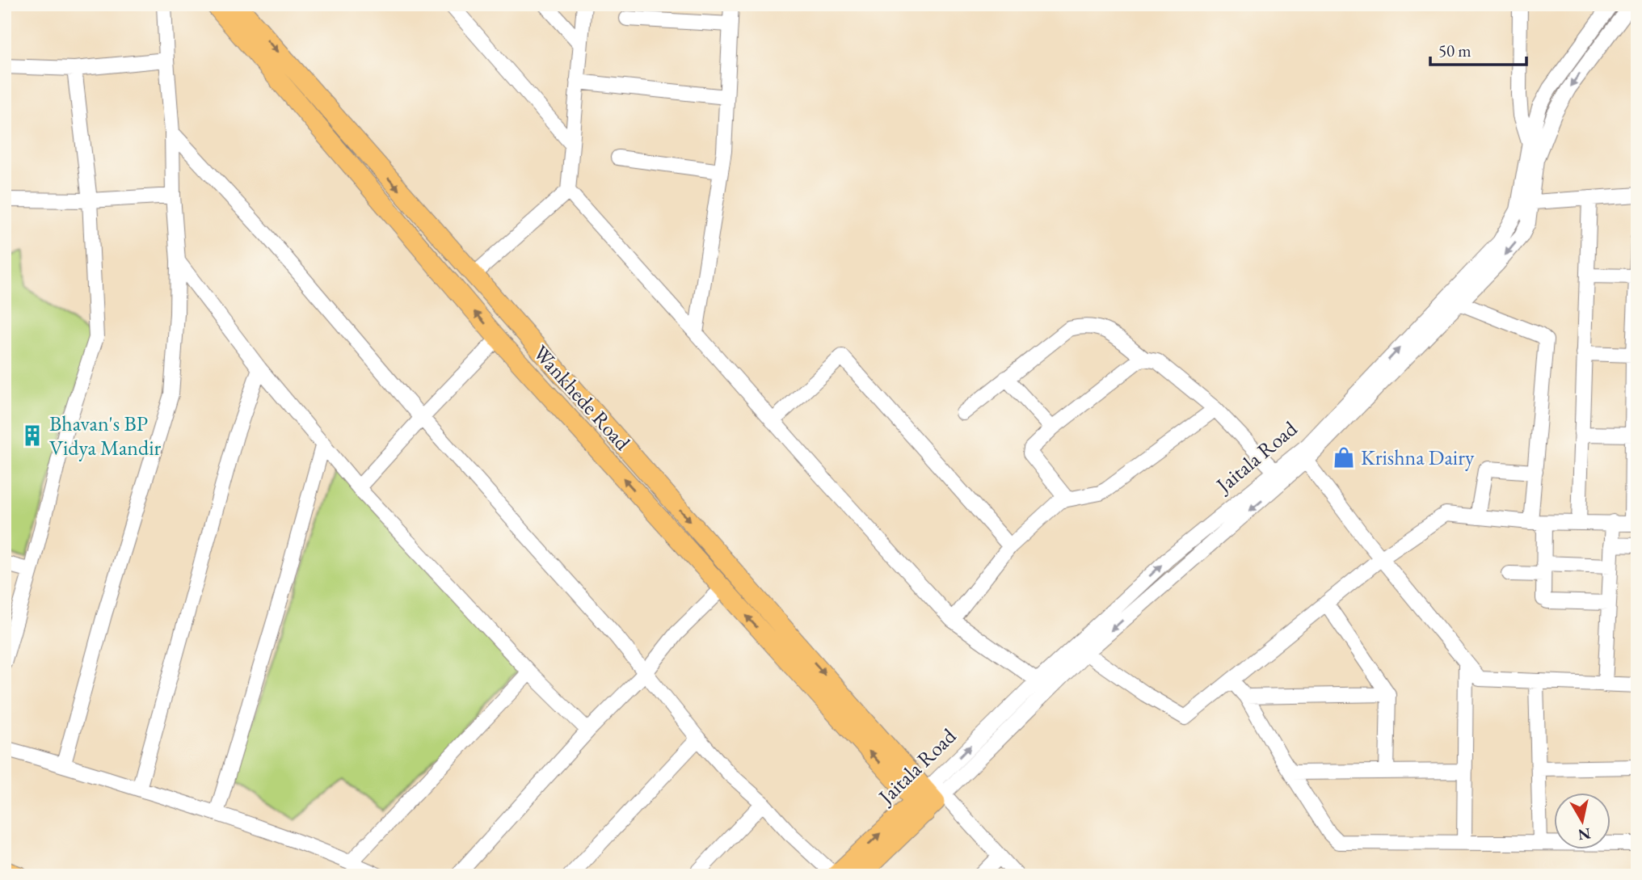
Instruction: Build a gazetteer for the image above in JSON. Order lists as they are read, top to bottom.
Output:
{
  "streets": {
    "main road": ["Wankhede Road", "Jaitala Road"]
  },
  "crossings": [
    ["Wankhede Road", "Jaitala Road"]
  ],
  "places": {
    "building": ["Bhavan's BP Vidya Mandir"],
    "shop": ["Krishna Dairy"]
  },
  "scale_bar": "50 m",
  "north": "bottom"
}
